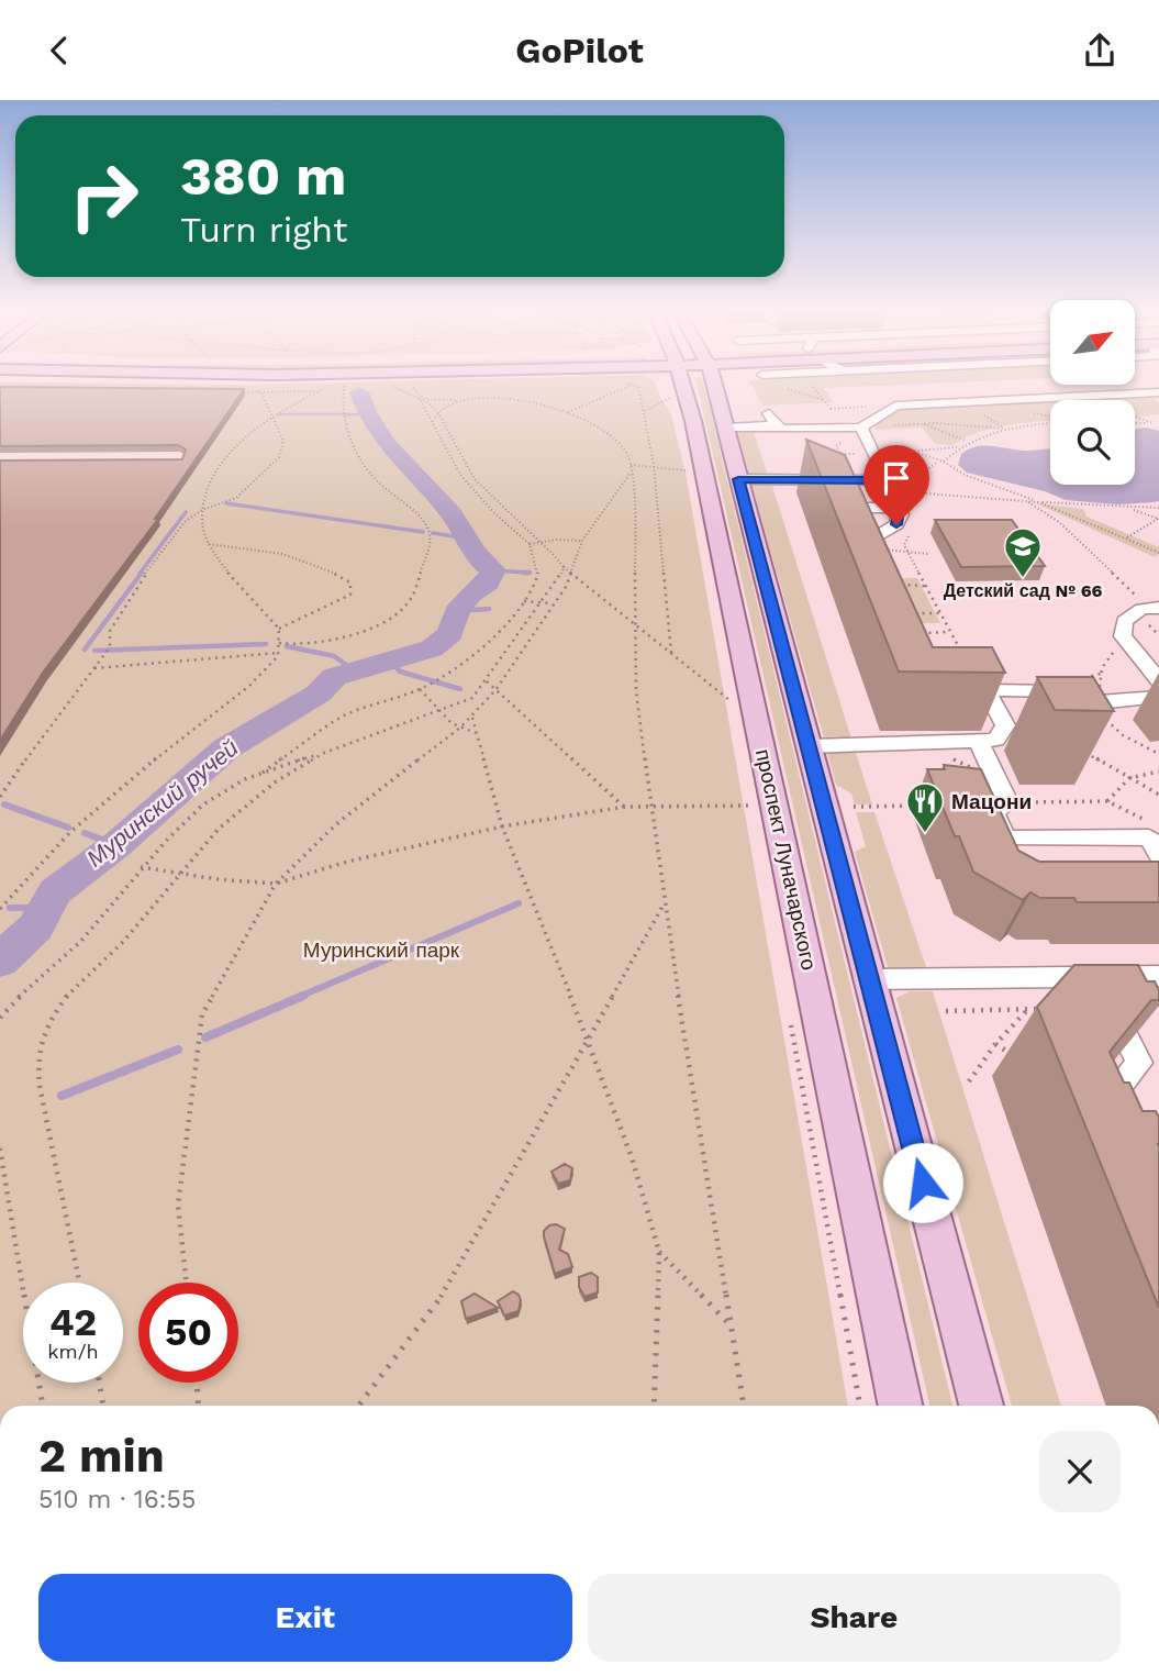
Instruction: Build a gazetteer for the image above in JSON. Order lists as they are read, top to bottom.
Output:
{
  "streets": {
    "main road": ["проспект Луначарского"]
  },
  "water": ["Муринский ручей"],
  "parks": ["Муринский парк"],
  "places": {
    "school or university": ["Детский сад № 66"],
    "restaurant": ["Мацони"]
  },
  "north": "top right",
  "page": {
    "header": "GoPilot",
    "turn": ["380 m", "Turn right"],
    "speed": "42 km/h",
    "limit": "50",
    "heading": ["2 min", "510 m · 16:55"],
    "buttons": ["Exit", "Share"]
  }
}
